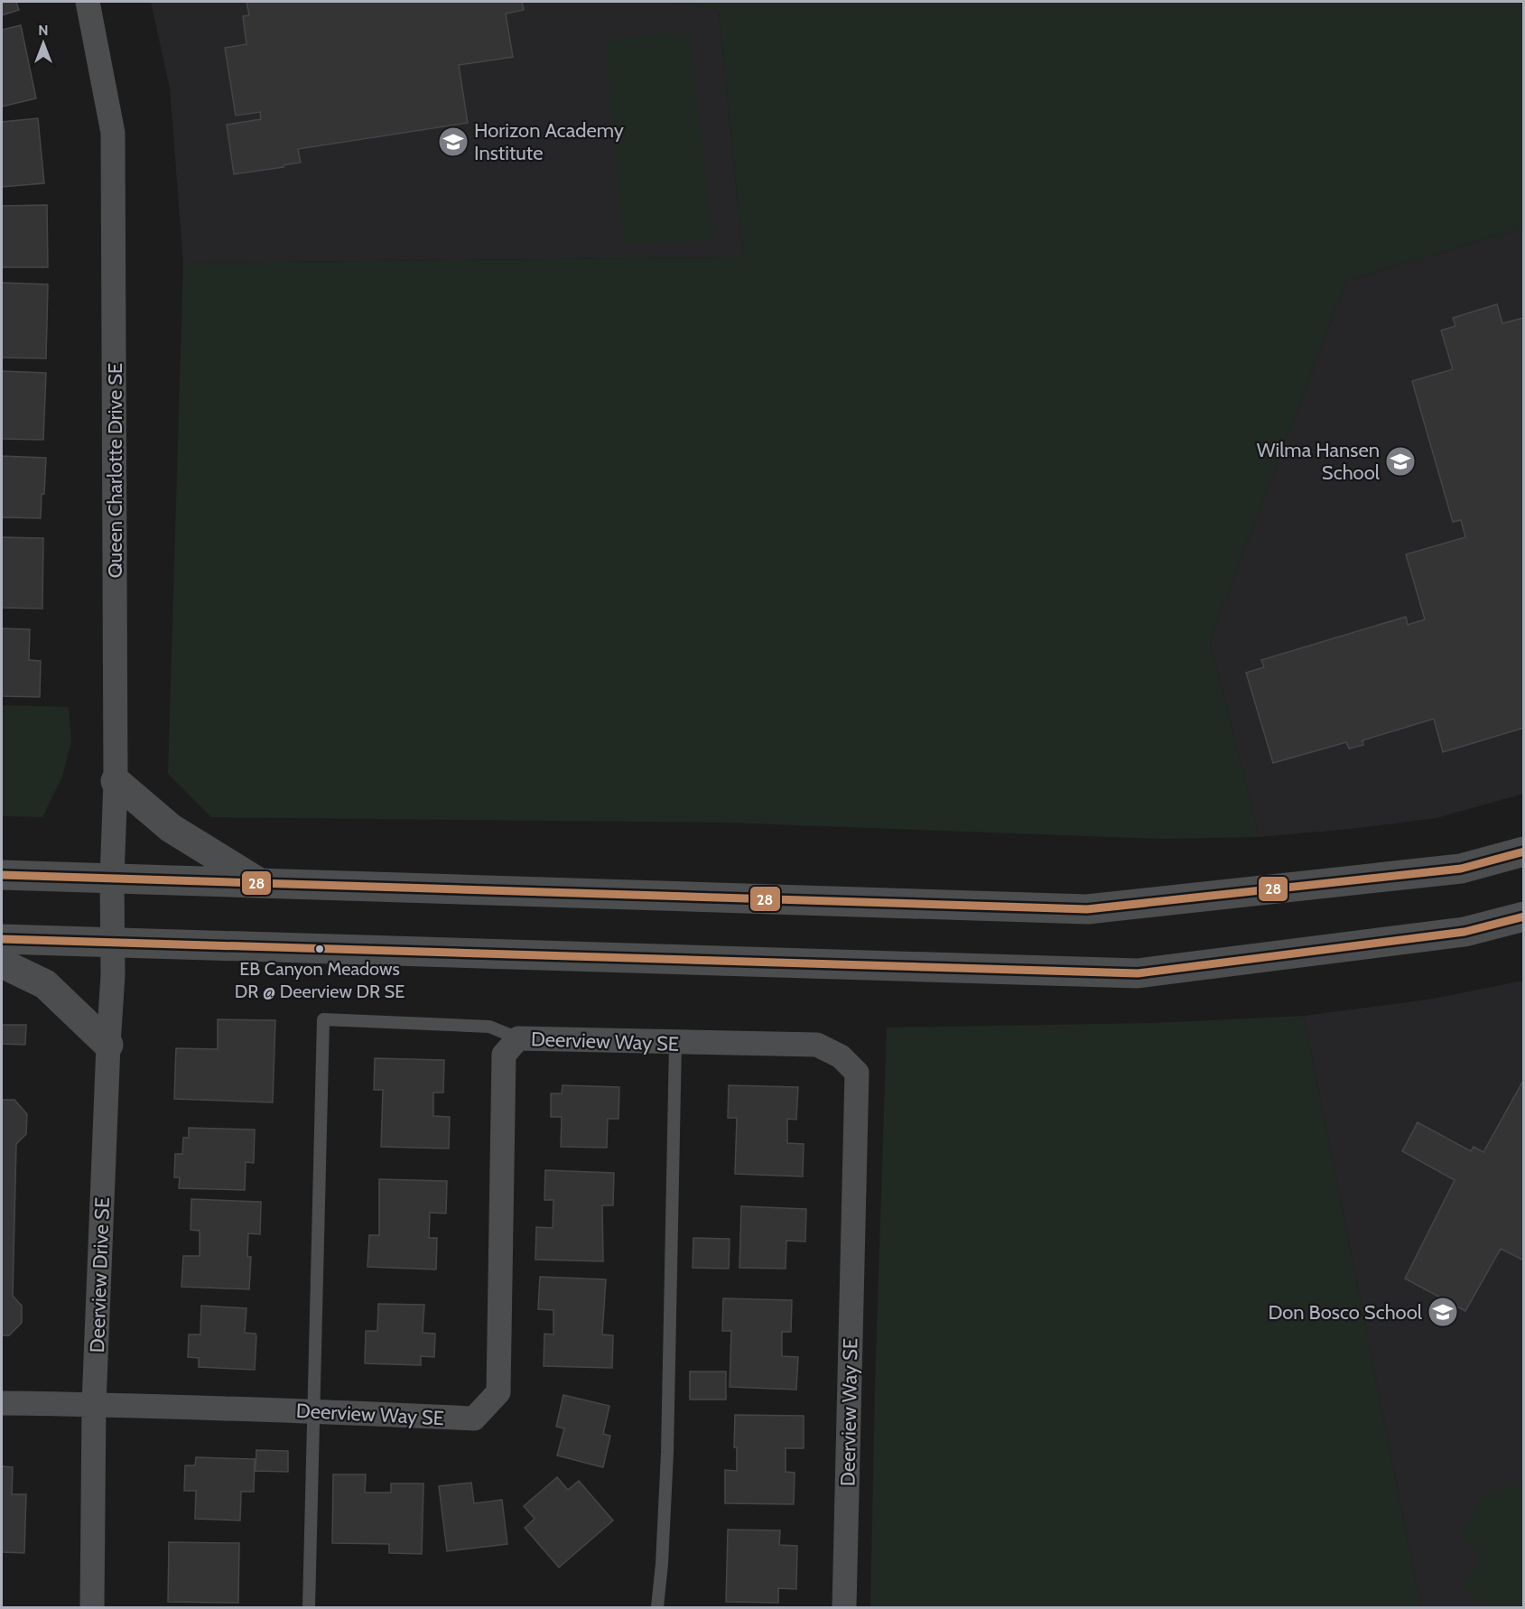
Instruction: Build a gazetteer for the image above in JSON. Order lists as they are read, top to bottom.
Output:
{
  "streets": {
    "street": ["Queen Charlotte Drive SE", "Deerview Way SE", "Deerview Drive SE"]
  },
  "crossings": [
    ["Queen Charlotte Drive SE", "Deerview Drive SE"],
    ["Deerview Way SE", "Deerview Drive SE"]
  ],
  "places": {
    "school or university": ["Horizon Academy Institute", "Wilma Hansen School", "Don Bosco School"],
    "other": ["EB Canyon Meadows DR @ Deerview DR SE"]
  },
  "lines": ["transit line 28"],
  "north": "top"
}
